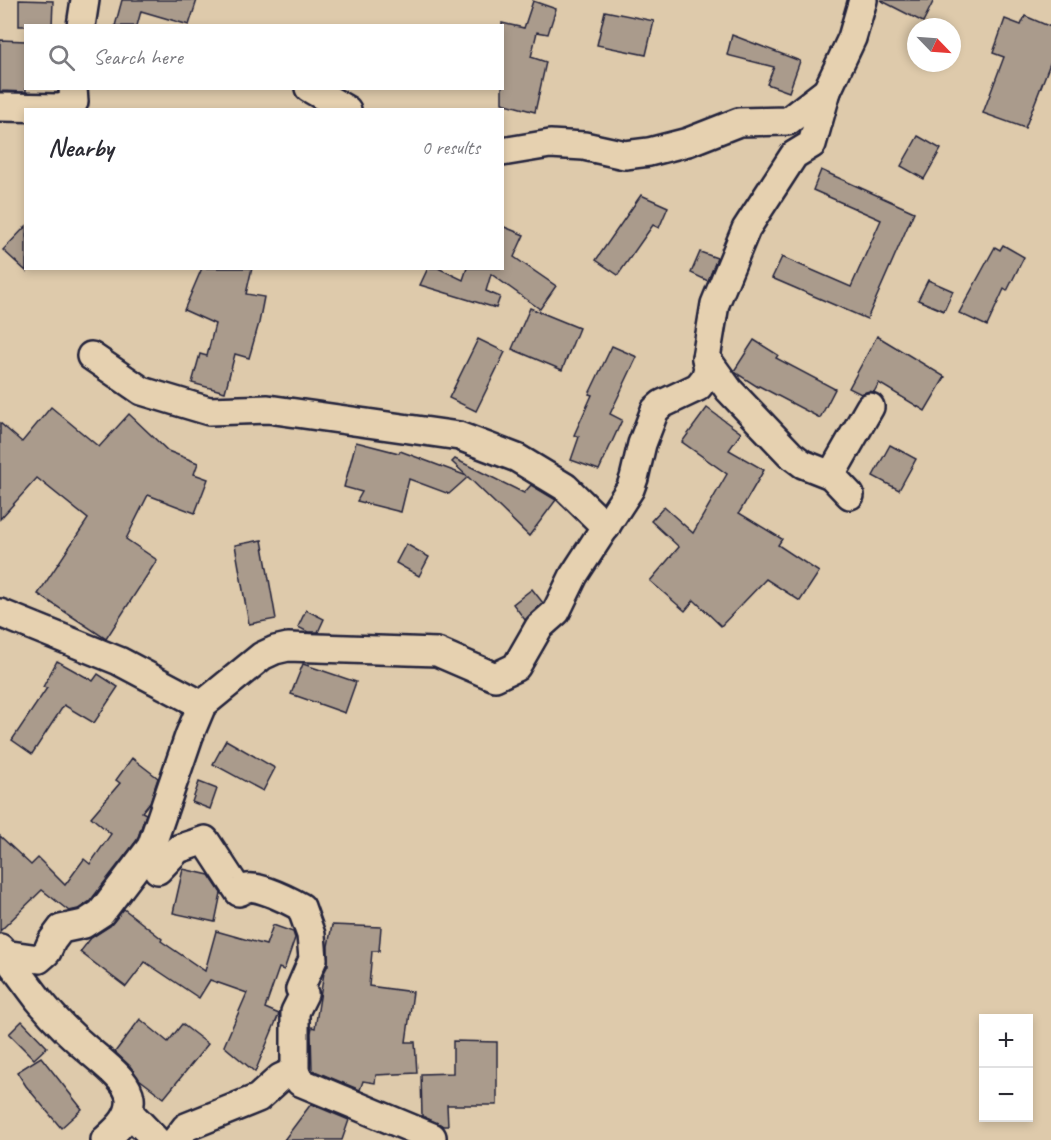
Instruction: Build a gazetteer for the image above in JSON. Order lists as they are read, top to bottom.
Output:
{
  "north": "bottom right",
  "page": {
    "search": "Search here",
    "heading": ["Nearby", "0 results"],
    "map_buttons": ["+", "−"]
  }
}
